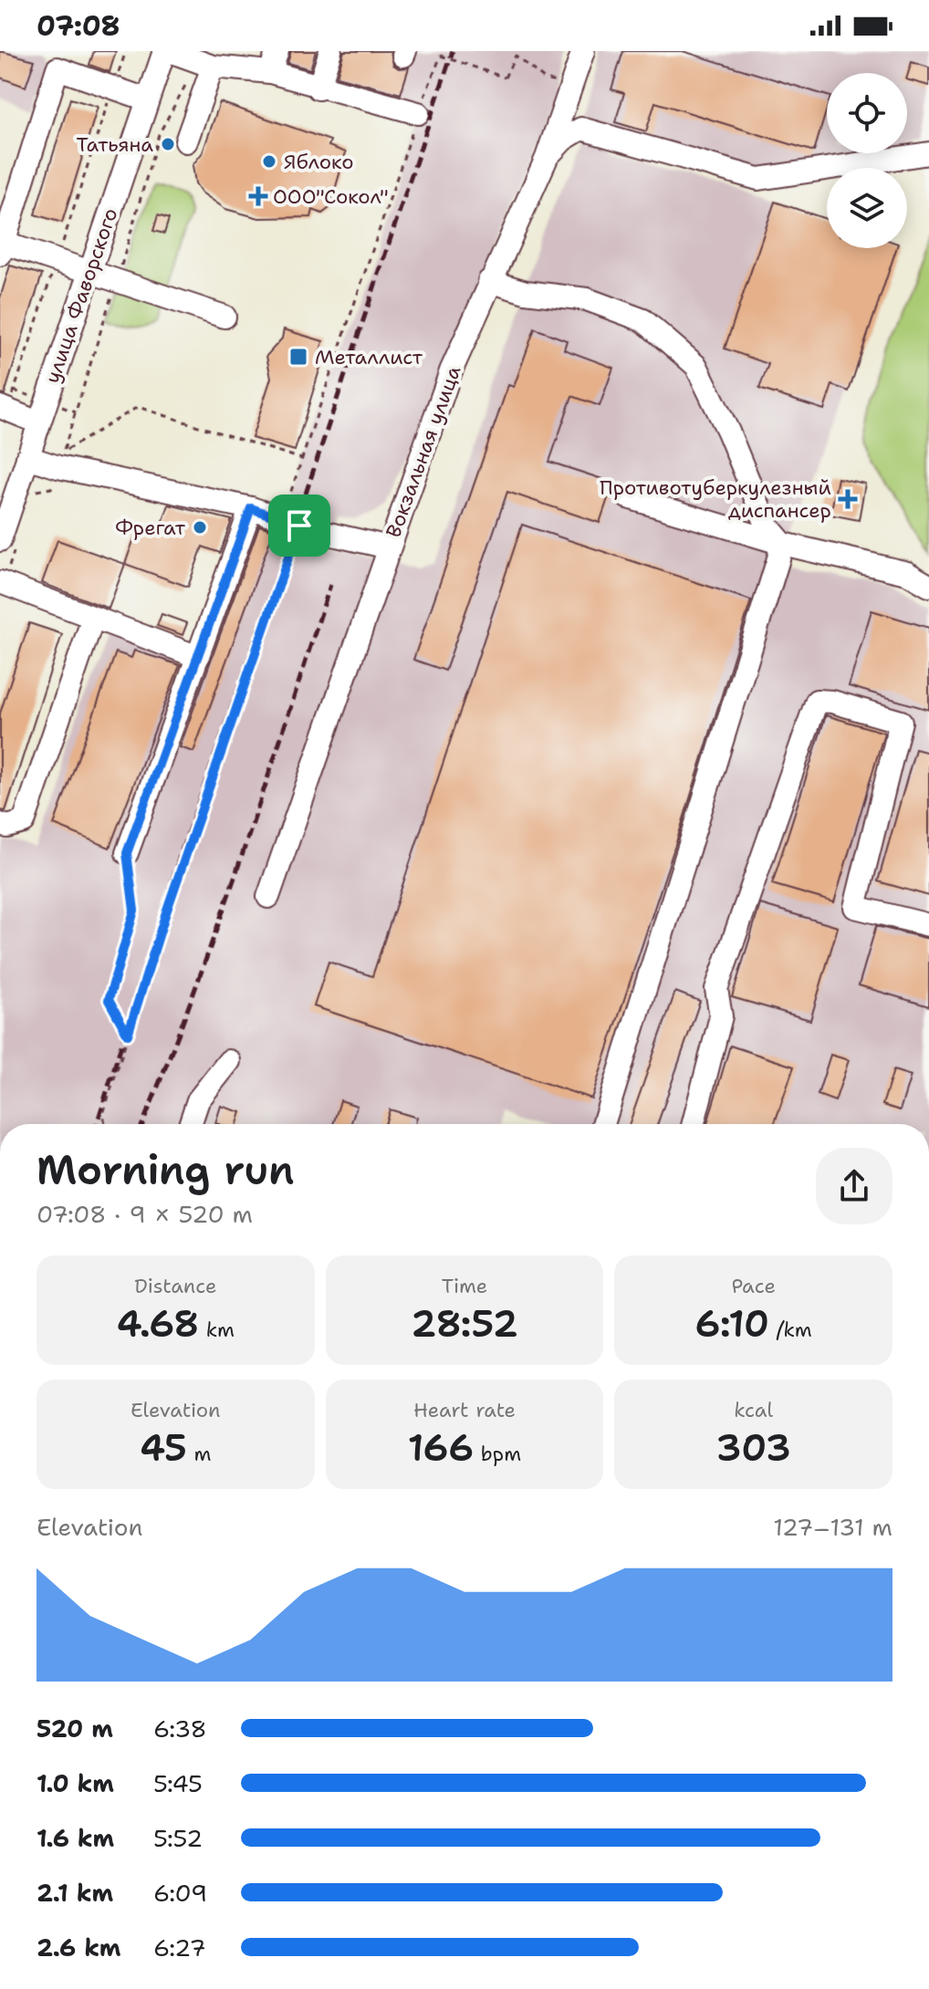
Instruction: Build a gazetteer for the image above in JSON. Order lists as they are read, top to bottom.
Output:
{
  "streets": {
    "street": ["улица Фаворского", "Вокзальная улица"]
  },
  "crossings": [
    ["улица Фаворского", "Вокзальная улица"]
  ],
  "places": {
    "other": ["Татьяна", "Яблоко", "Фрегат"],
    "health": ["ООО\"Сокол\"", "Противотуберкулезный диспансер"],
    "transit": ["Металлист"]
  },
  "page": {
    "status": "07:08",
    "heading": ["Morning run", "07:08 · 9 × 520 m"],
    "stats": [
      ["Distance", "4.68 km"],
      ["Time", "28:52"],
      ["Pace", "6:10 /km"],
      ["Elevation", "45 m"],
      ["Heart rate", "166 bpm"],
      ["kcal", "303"]
    ],
    "chart": ["Elevation", "127–131 m"],
    "list": [
      {
        "name": "520 m",
        "note": "6:38"
      },
      {
        "name": "1.0 km",
        "note": "5:45"
      },
      {
        "name": "1.6 km",
        "note": "5:52"
      },
      {
        "name": "2.1 km",
        "note": "6:09"
      },
      {
        "name": "2.6 km",
        "note": "6:27"
      }
    ]
  }
}
